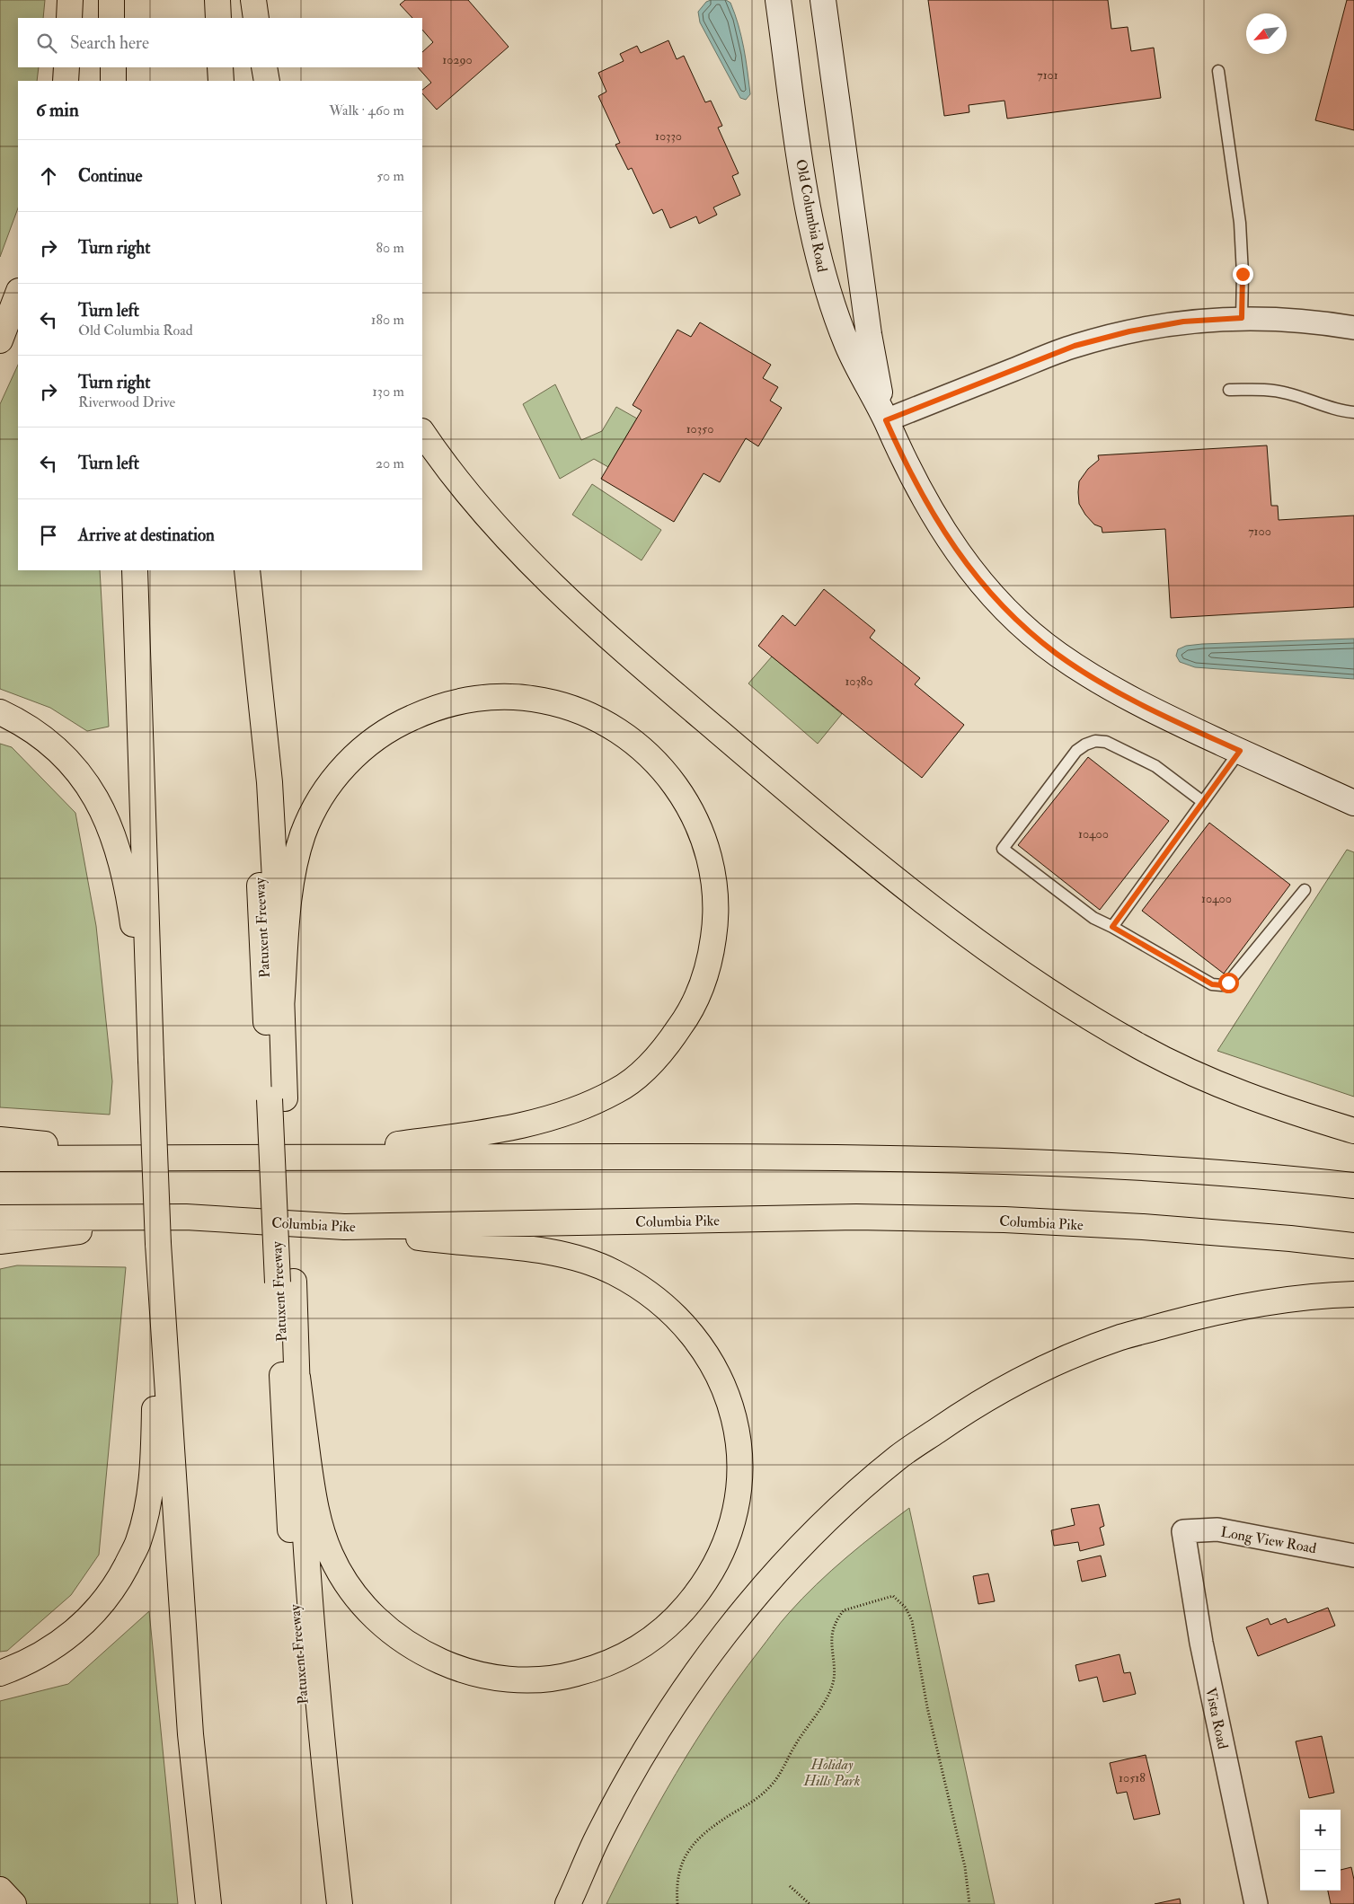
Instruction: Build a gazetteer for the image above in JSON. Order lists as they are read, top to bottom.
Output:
{
  "streets": {
    "highway": ["Patuxent Freeway", "Columbia Pike"],
    "street": ["Old Columbia Road", "Long View Road", "Vista Road"]
  },
  "crossings": [
    ["Long View Road", "Vista Road"]
  ],
  "parks": ["Holiday Hills Park"],
  "house_numbers": [
    "10290",
    "7101",
    "10330",
    "10350",
    "7100",
    "10380",
    "10400",
    "10400",
    "10518"
  ],
  "north": "bottom left",
  "page": {
    "search": "Search here",
    "heading": ["6 min", "Walk · 460 m"],
    "list": [
      ["Continue", "50 m"],
      ["Turn right", "80 m"],
      ["Turn left", "Old Columbia Road", "180 m"],
      ["Turn right", "Riverwood Drive", "130 m"],
      ["Turn left", "20 m"],
      "Arrive at destination"
    ],
    "map_buttons": ["+", "−"]
  }
}
